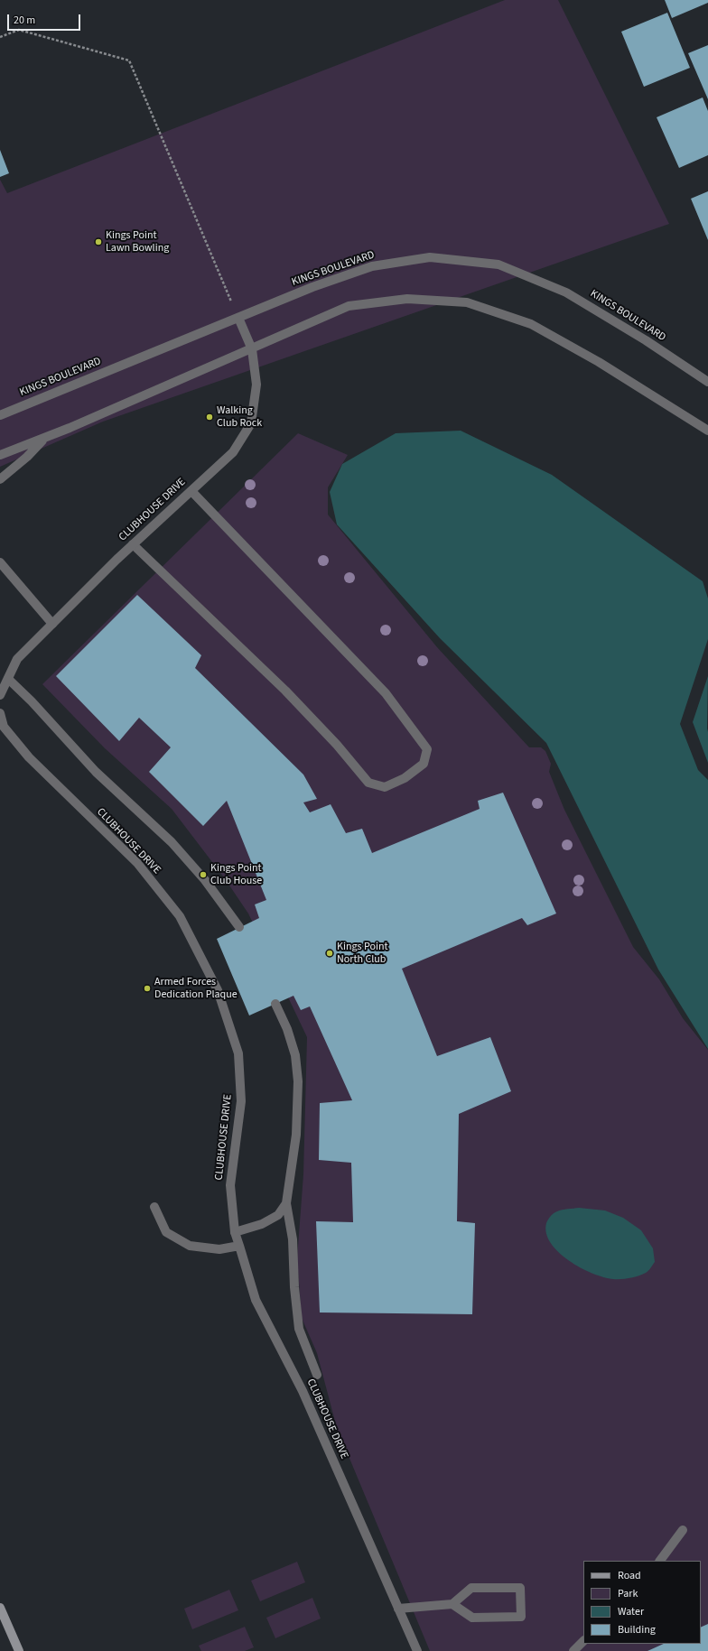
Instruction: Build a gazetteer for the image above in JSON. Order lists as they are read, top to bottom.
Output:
{
  "streets": {
    "street": ["KINGS BOULEVARD", "CLUBHOUSE DRIVE"]
  },
  "crossings": [
    ["KINGS BOULEVARD", "CLUBHOUSE DRIVE"]
  ],
  "places": [
    "Kings Point Lawn Bowling",
    "Walking Club Rock",
    "Kings Point Club House",
    "Kings Point North Club",
    "Armed Forces Dedication Plaque"
  ],
  "legend": [
    "Road",
    "Park",
    "Water",
    "Building"
  ],
  "scale_bar": "20 m"
}
